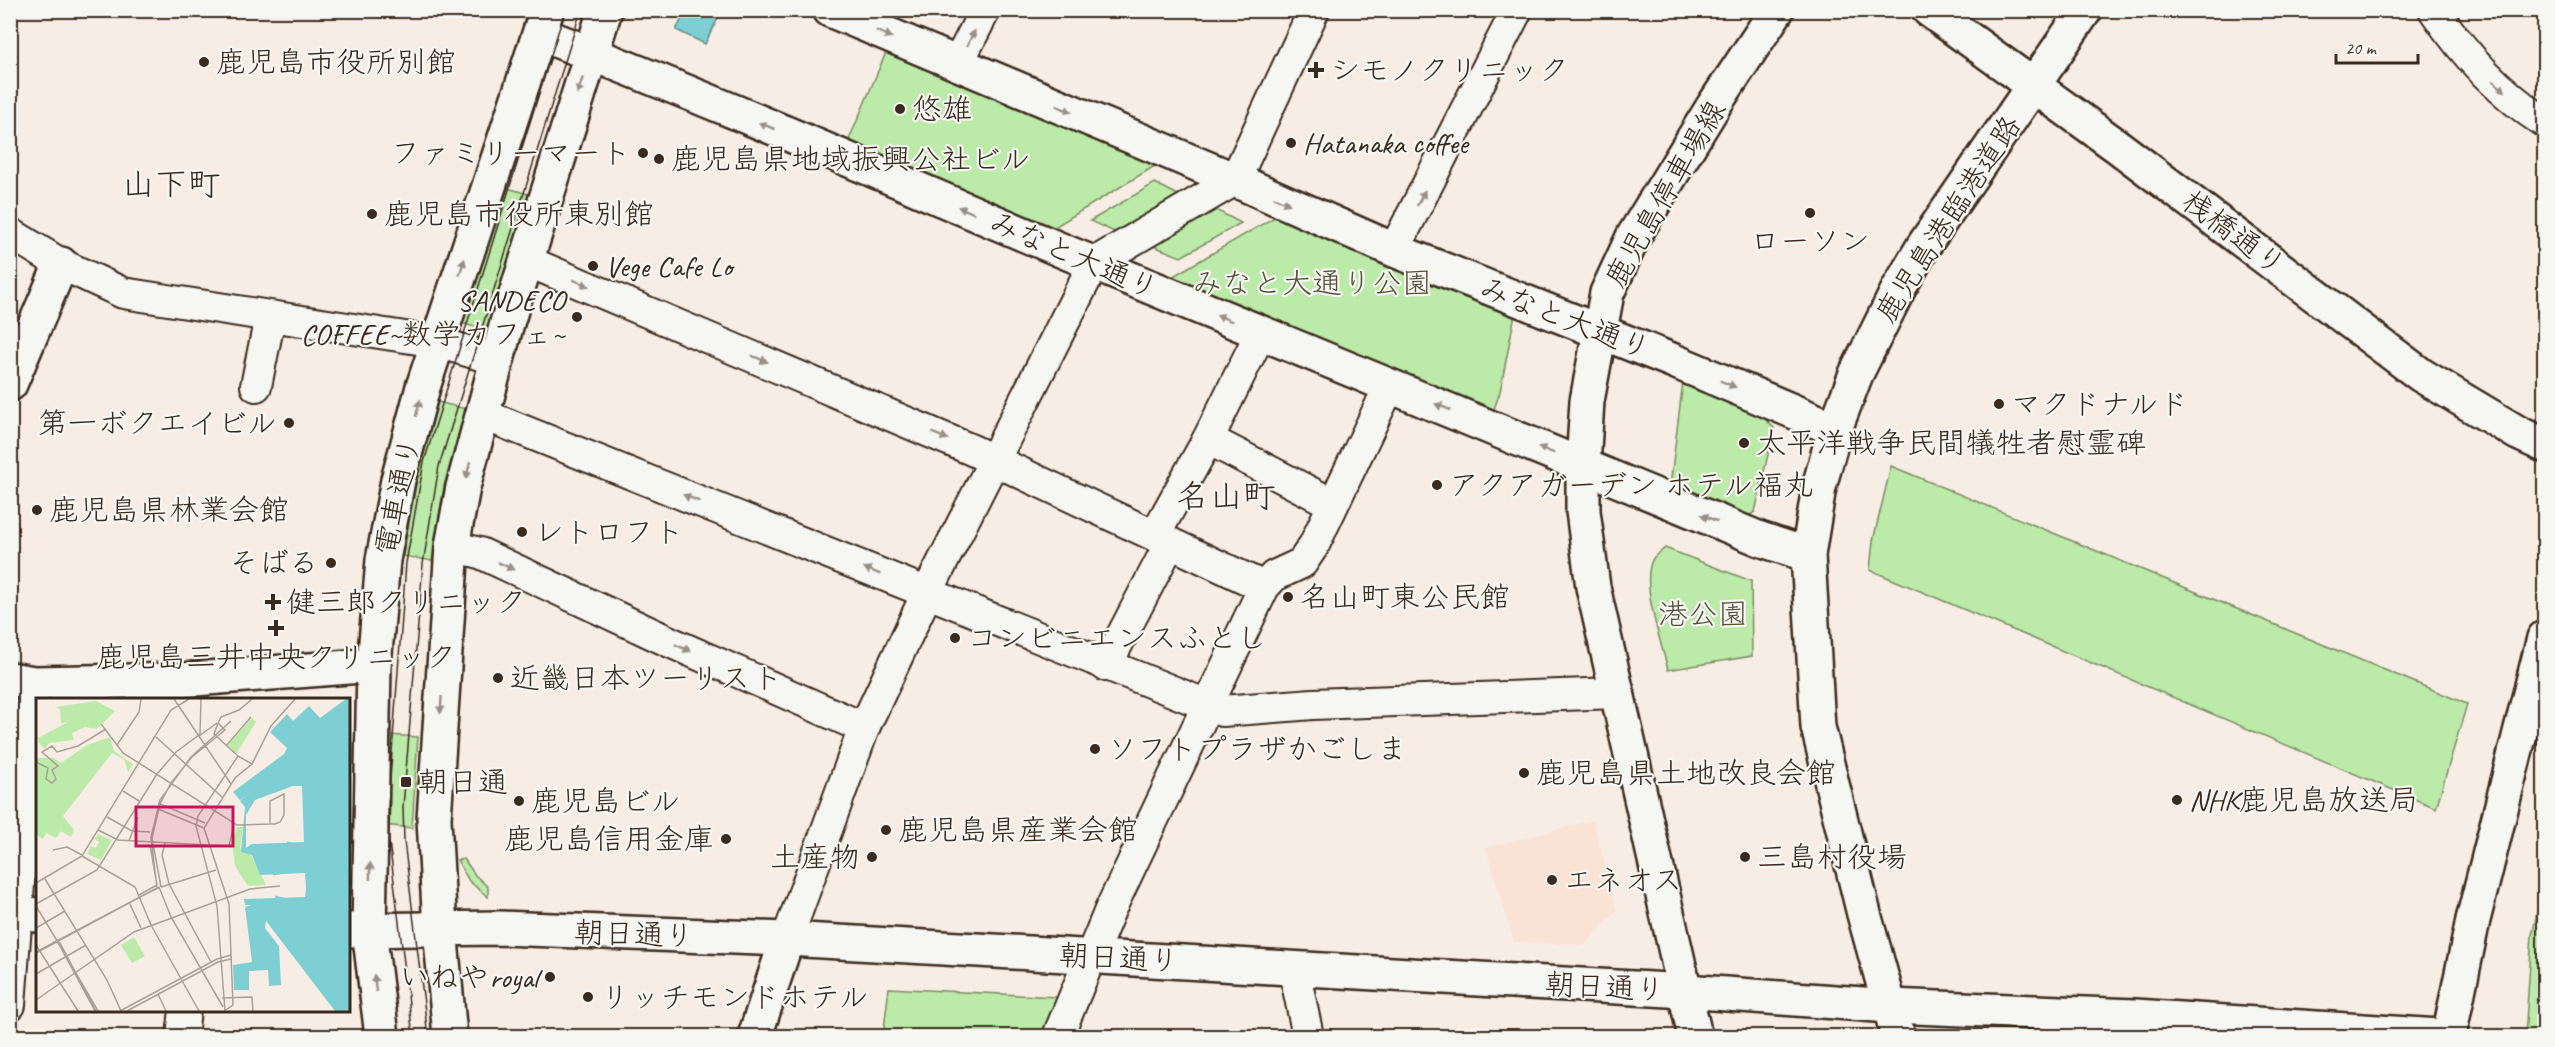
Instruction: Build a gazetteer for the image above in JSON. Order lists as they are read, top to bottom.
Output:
{
  "streets": {
    "main road": [
      "鹿児島停車場線",
      "鹿児島港臨港道路",
      "桟橋通り",
      "みなと大通り",
      "電車通り",
      "朝日通り"
    ]
  },
  "crossings": [
    ["鹿児島停車場線", "みなと大通り"],
    ["鹿児島停車場線", "朝日通り"],
    ["鹿児島港臨港道路", "桟橋通り"],
    ["鹿児島港臨港道路", "みなと大通り"],
    ["鹿児島港臨港道路", "朝日通り"],
    ["みなと大通り", "電車通り"],
    ["電車通り", "朝日通り"]
  ],
  "districts": ["山下町", "名山町"],
  "parks": ["みなと大通り公園", "港公園"],
  "places": {
    "other": [
      "鹿児島市役所別館",
      "悠雄",
      "Hatanaka coffee",
      "ファミリーマート",
      "鹿児島県地域振興公社ビル",
      "ローソン",
      "鹿児島市役所東別館",
      "Vege Cafe Lo",
      "SANDECO COFFEE~数学カフェ~",
      "マクドナルド",
      "第一ボクエイビル",
      "太平洋戦争民間犠牲者慰霊碑",
      "アクアガーデン ホテル福丸",
      "鹿児島県林業会館",
      "レトロフト",
      "そばる",
      "名山町東公民館",
      "コンビニエンスふとし",
      "近畿日本ツーリスト",
      "ソフトプラザかごしま",
      "鹿児島県土地改良会館",
      "NHK鹿児島放送局",
      "鹿児島ビル",
      "鹿児島県産業会館",
      "鹿児島信用金庫",
      "土産物",
      "三島村役場",
      "エネオス",
      "いねやroyal",
      "リッチモンドホテル"
    ],
    "health": ["シモノクリニック", "健三郎クリニック", "鹿児島三井中央クリニック"],
    "transit": ["朝日通"]
  },
  "scale_bar": "20 m"
}
